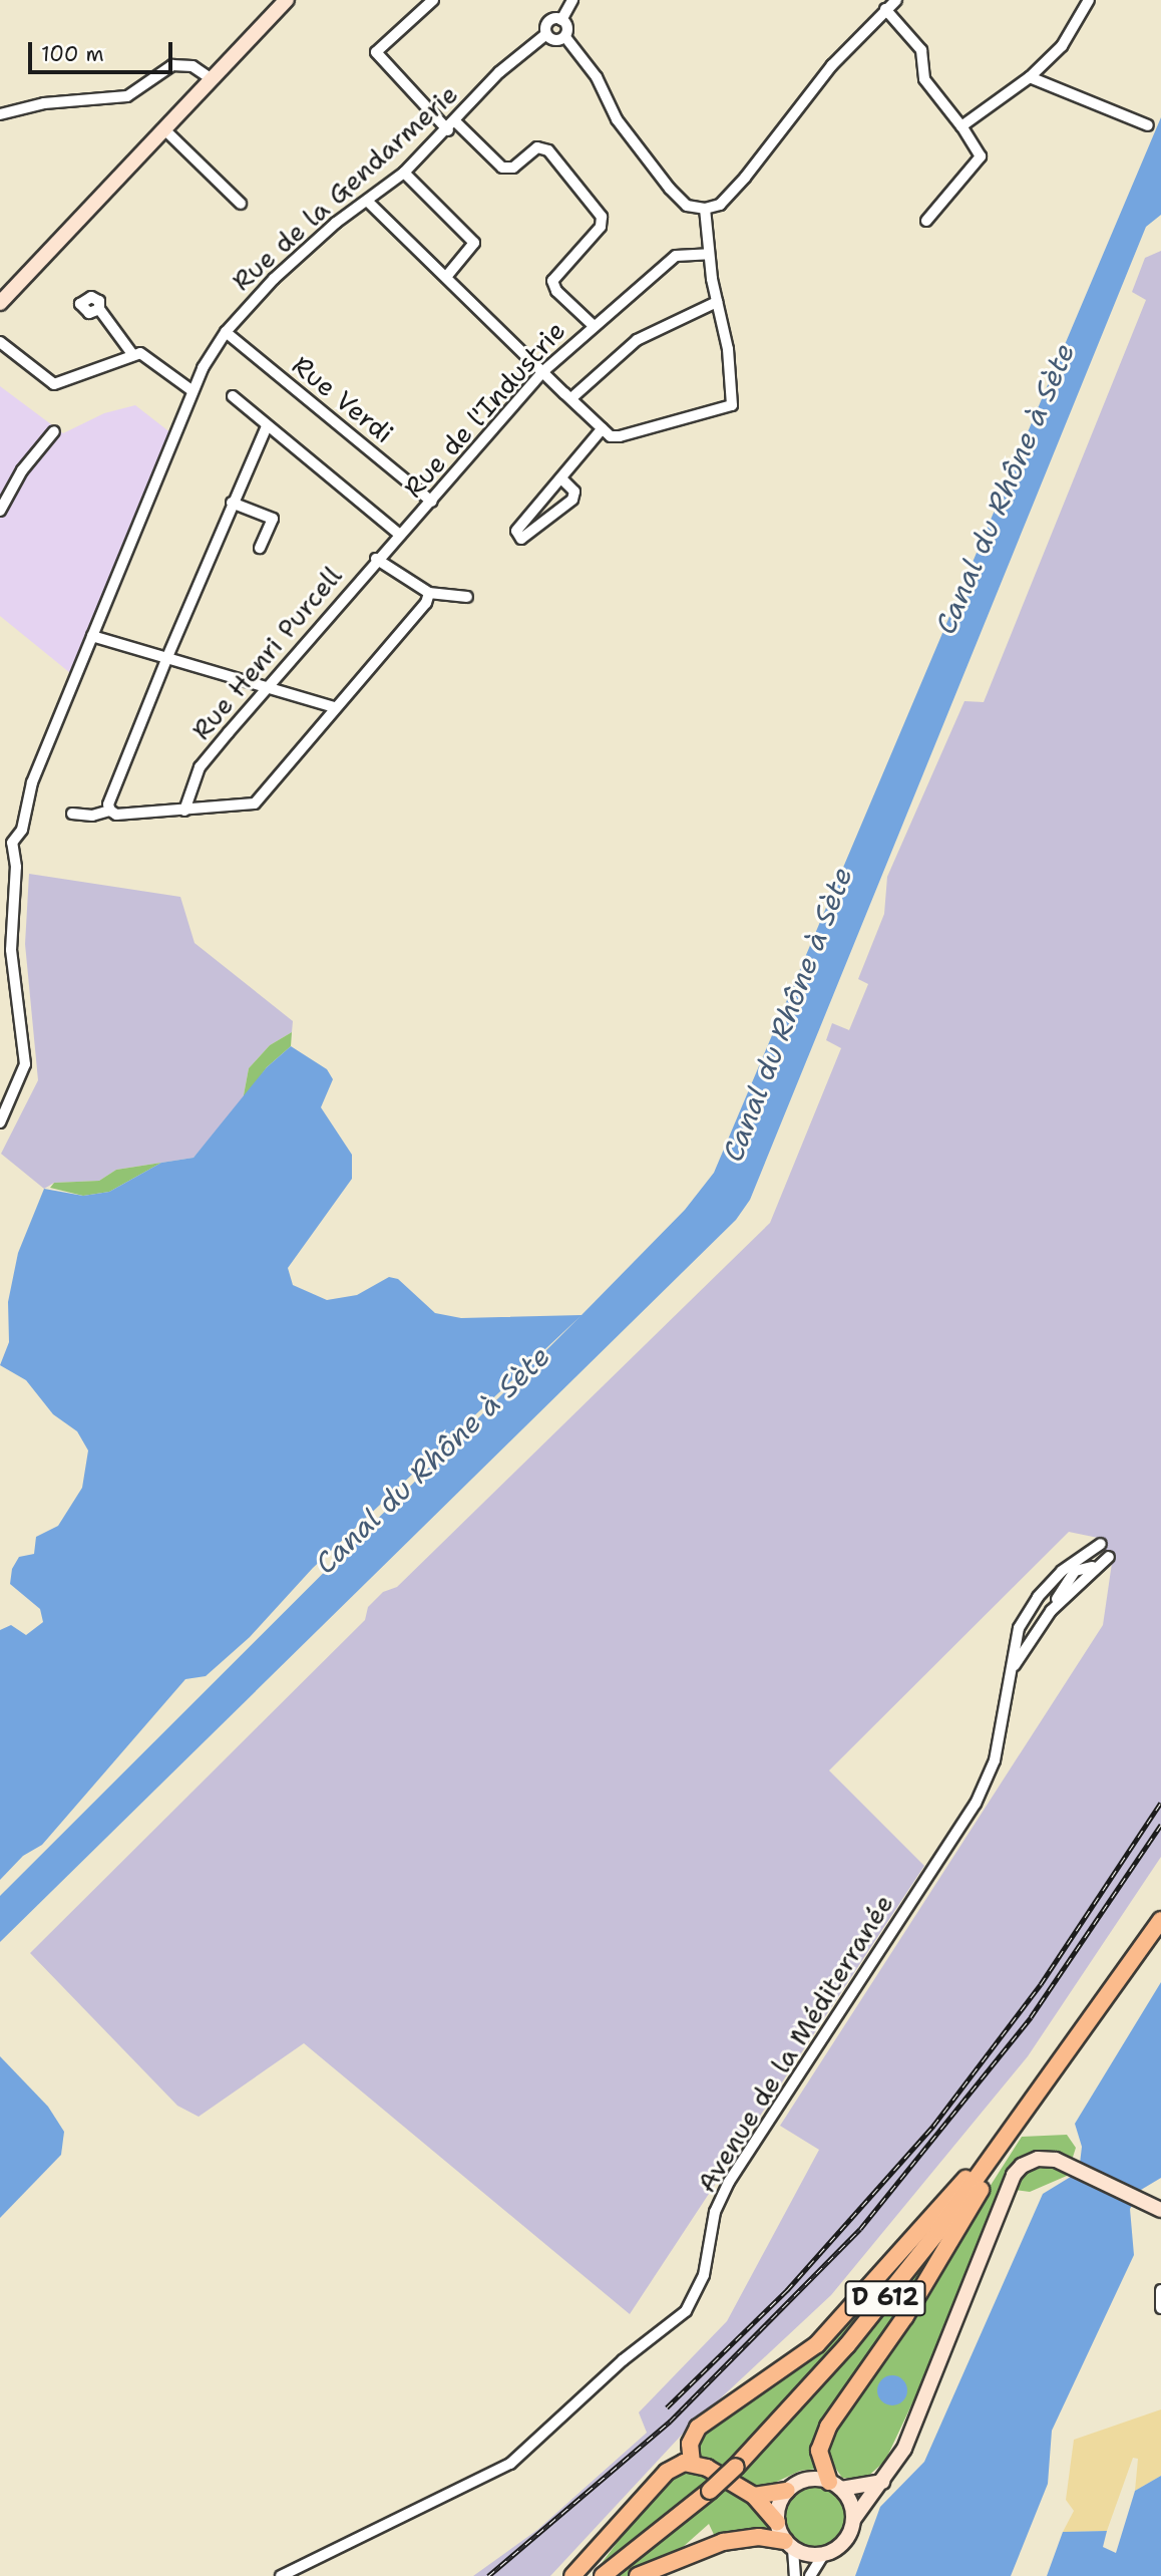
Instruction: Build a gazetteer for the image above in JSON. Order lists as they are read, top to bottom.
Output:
{
  "streets": {
    "main road": ["D 612"],
    "street": [
      "Rue de la Gendarmerie",
      "Rue Verdi",
      "Rue de l'Industrie",
      "Rue Henri Purcell",
      "Avenue de la Méditerranée"
    ]
  },
  "crossings": [
    ["Rue de la Gendarmerie", "Rue Verdi"],
    ["Rue Verdi", "Rue de l'Industrie"],
    ["Rue de l'Industrie", "Rue Henri Purcell"]
  ],
  "water": ["Canal du Rhône à Sète"],
  "scale_bar": "100 m"
}
